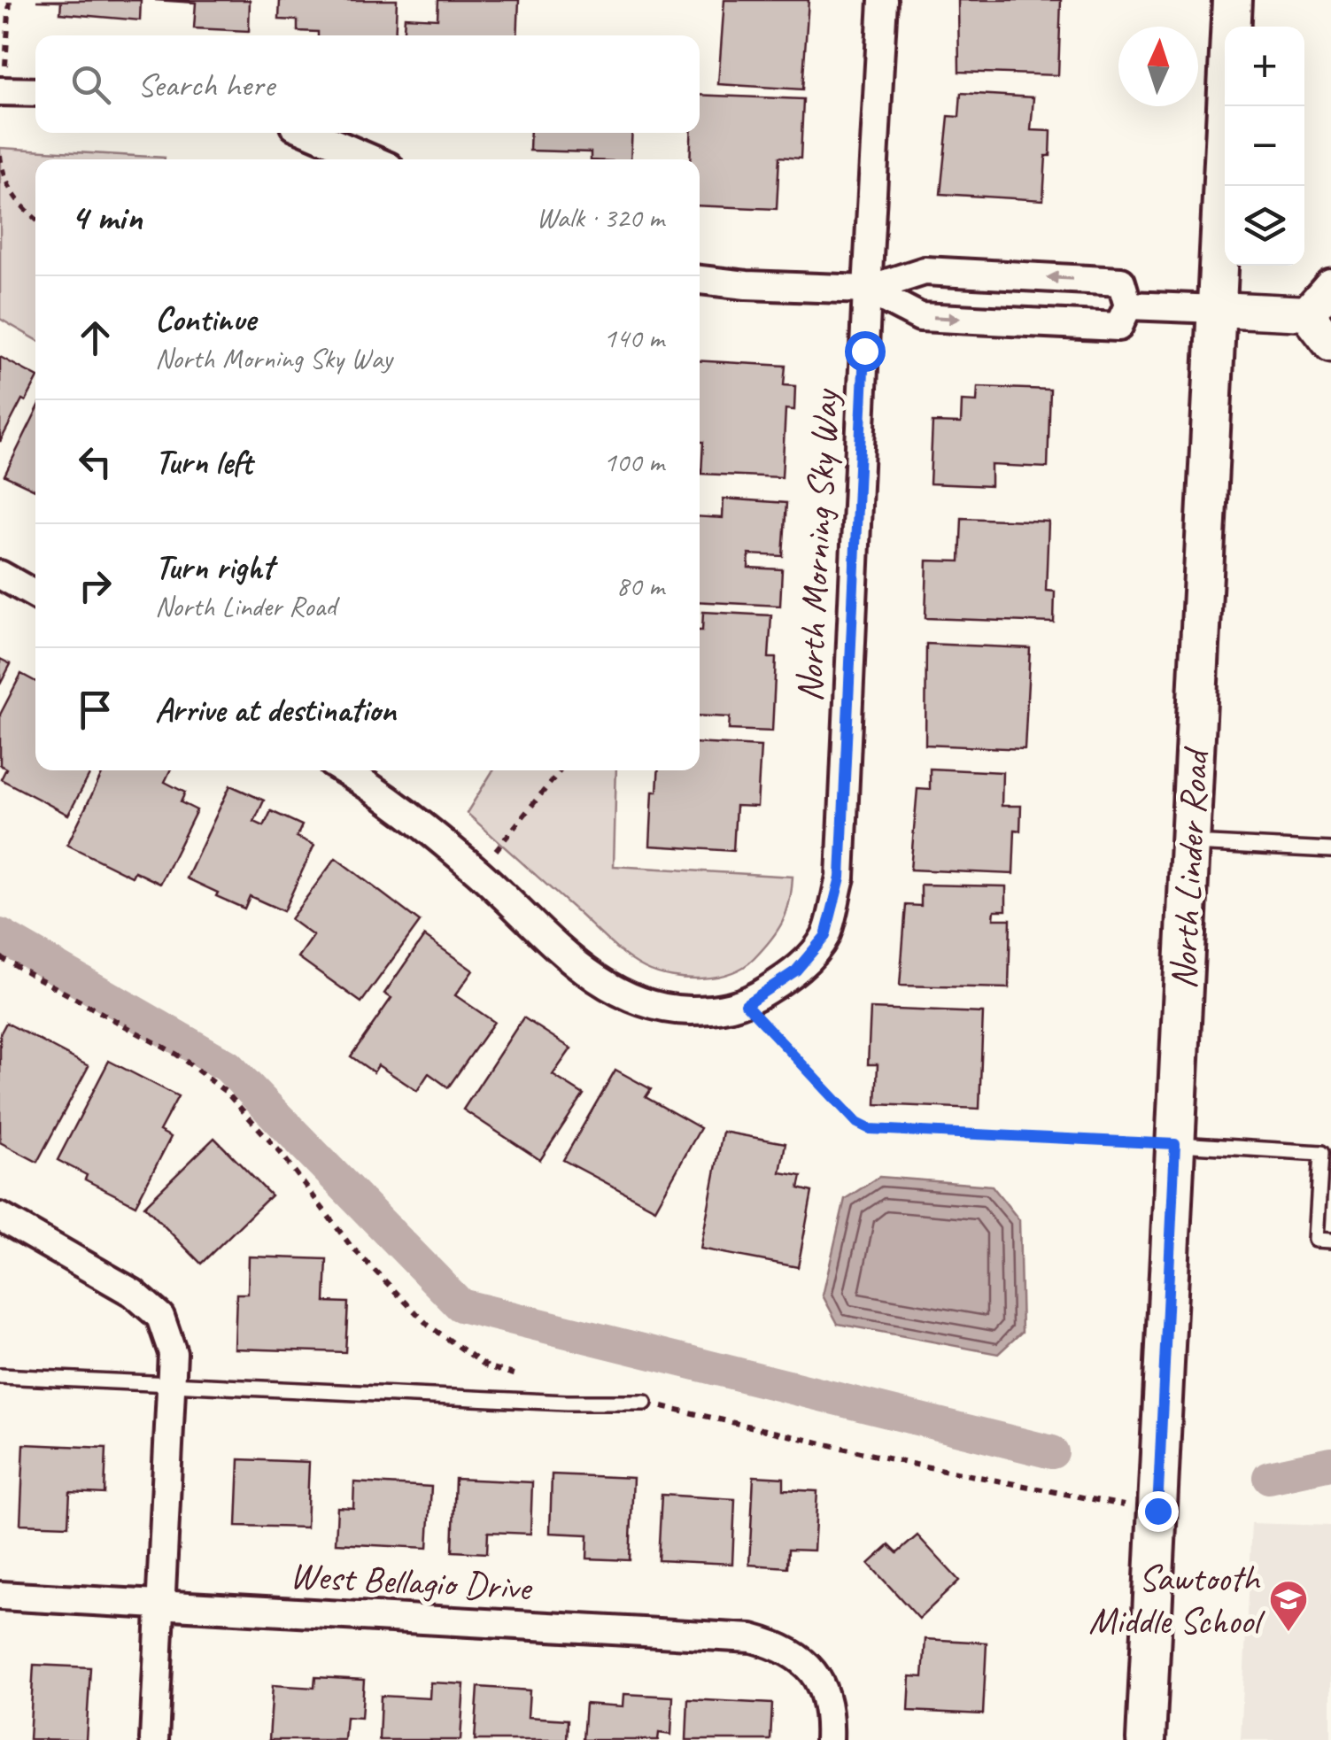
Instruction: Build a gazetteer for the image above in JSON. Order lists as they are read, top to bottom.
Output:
{
  "streets": {
    "main road": ["North Linder Road"],
    "street": ["North Morning Sky Way", "West Bellagio Drive"]
  },
  "places": {
    "school or university": ["Sawtooth Middle School"]
  },
  "north": "top",
  "page": {
    "map_buttons": ["+", "−"],
    "search": "Search here",
    "heading": ["4 min", "Walk · 320 m"],
    "list": [
      ["Continue", "North Morning Sky Way", "140 m"],
      ["Turn left", "100 m"],
      ["Turn right", "North Linder Road", "80 m"],
      "Arrive at destination"
    ]
  }
}
